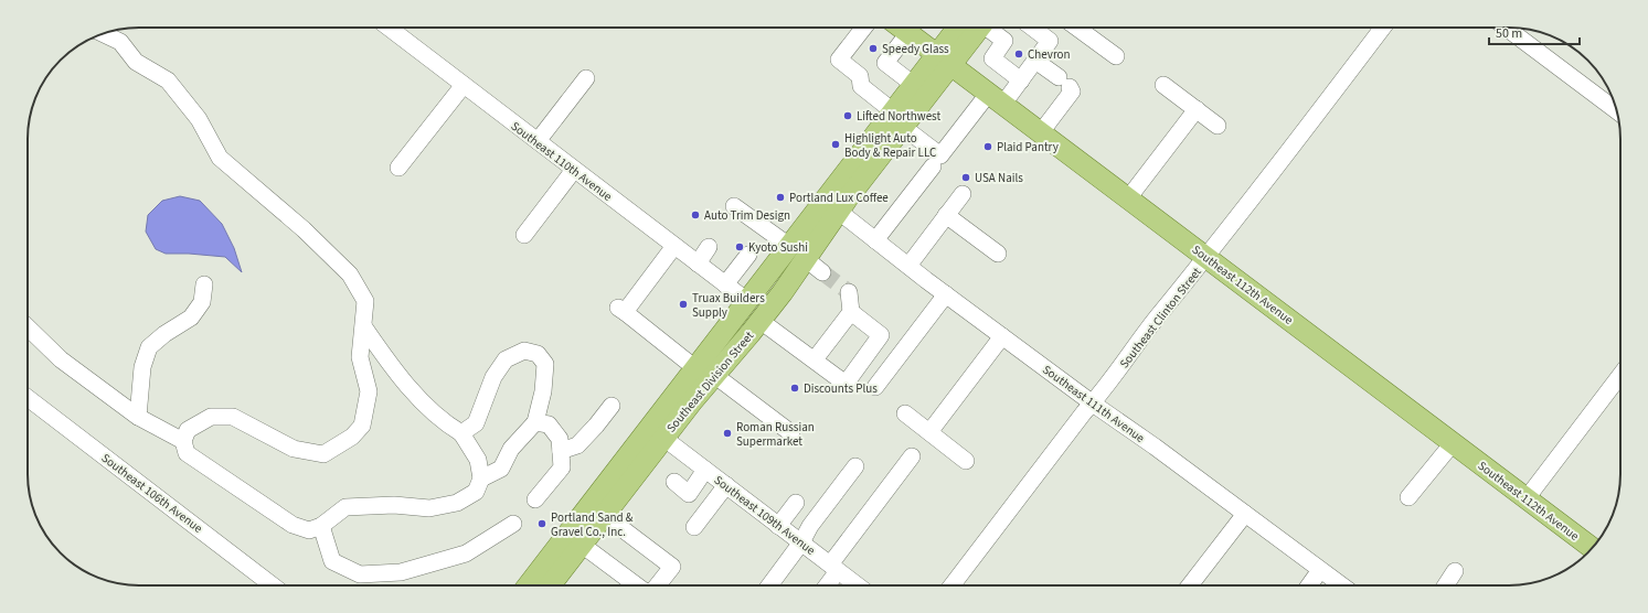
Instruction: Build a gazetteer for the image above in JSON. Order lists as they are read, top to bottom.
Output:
{
  "streets": {
    "main road": ["Southeast 112th Avenue", "Southeast Division Street"],
    "street": [
      "Southeast 110th Avenue",
      "Southeast Clinton Street",
      "Southeast 111th Avenue",
      "Southeast 106th Avenue",
      "Southeast 109th Avenue"
    ]
  },
  "crossings": [
    ["Southeast 110th Avenue", "Southeast Division Street"],
    ["Southeast 112th Avenue", "Southeast Clinton Street"],
    ["Southeast 112th Avenue", "Southeast Division Street"],
    ["Southeast Clinton Street", "Southeast 111th Avenue"],
    ["Southeast Division Street", "Southeast 111th Avenue"],
    ["Southeast Division Street", "Southeast 109th Avenue"]
  ],
  "places": [
    "Speedy Glass",
    "Chevron",
    "Lifted Northwest",
    "Highlight Auto Body & Repair LLC",
    "Plaid Pantry",
    "USA Nails",
    "Portland Lux Coffee",
    "Auto Trim Design",
    "Kyoto Sushi",
    "Truax Builders Supply",
    "Discounts Plus",
    "Roman Russian Supermarket",
    "Portland Sand & Gravel Co., Inc."
  ],
  "scale_bar": "50 m"
}
